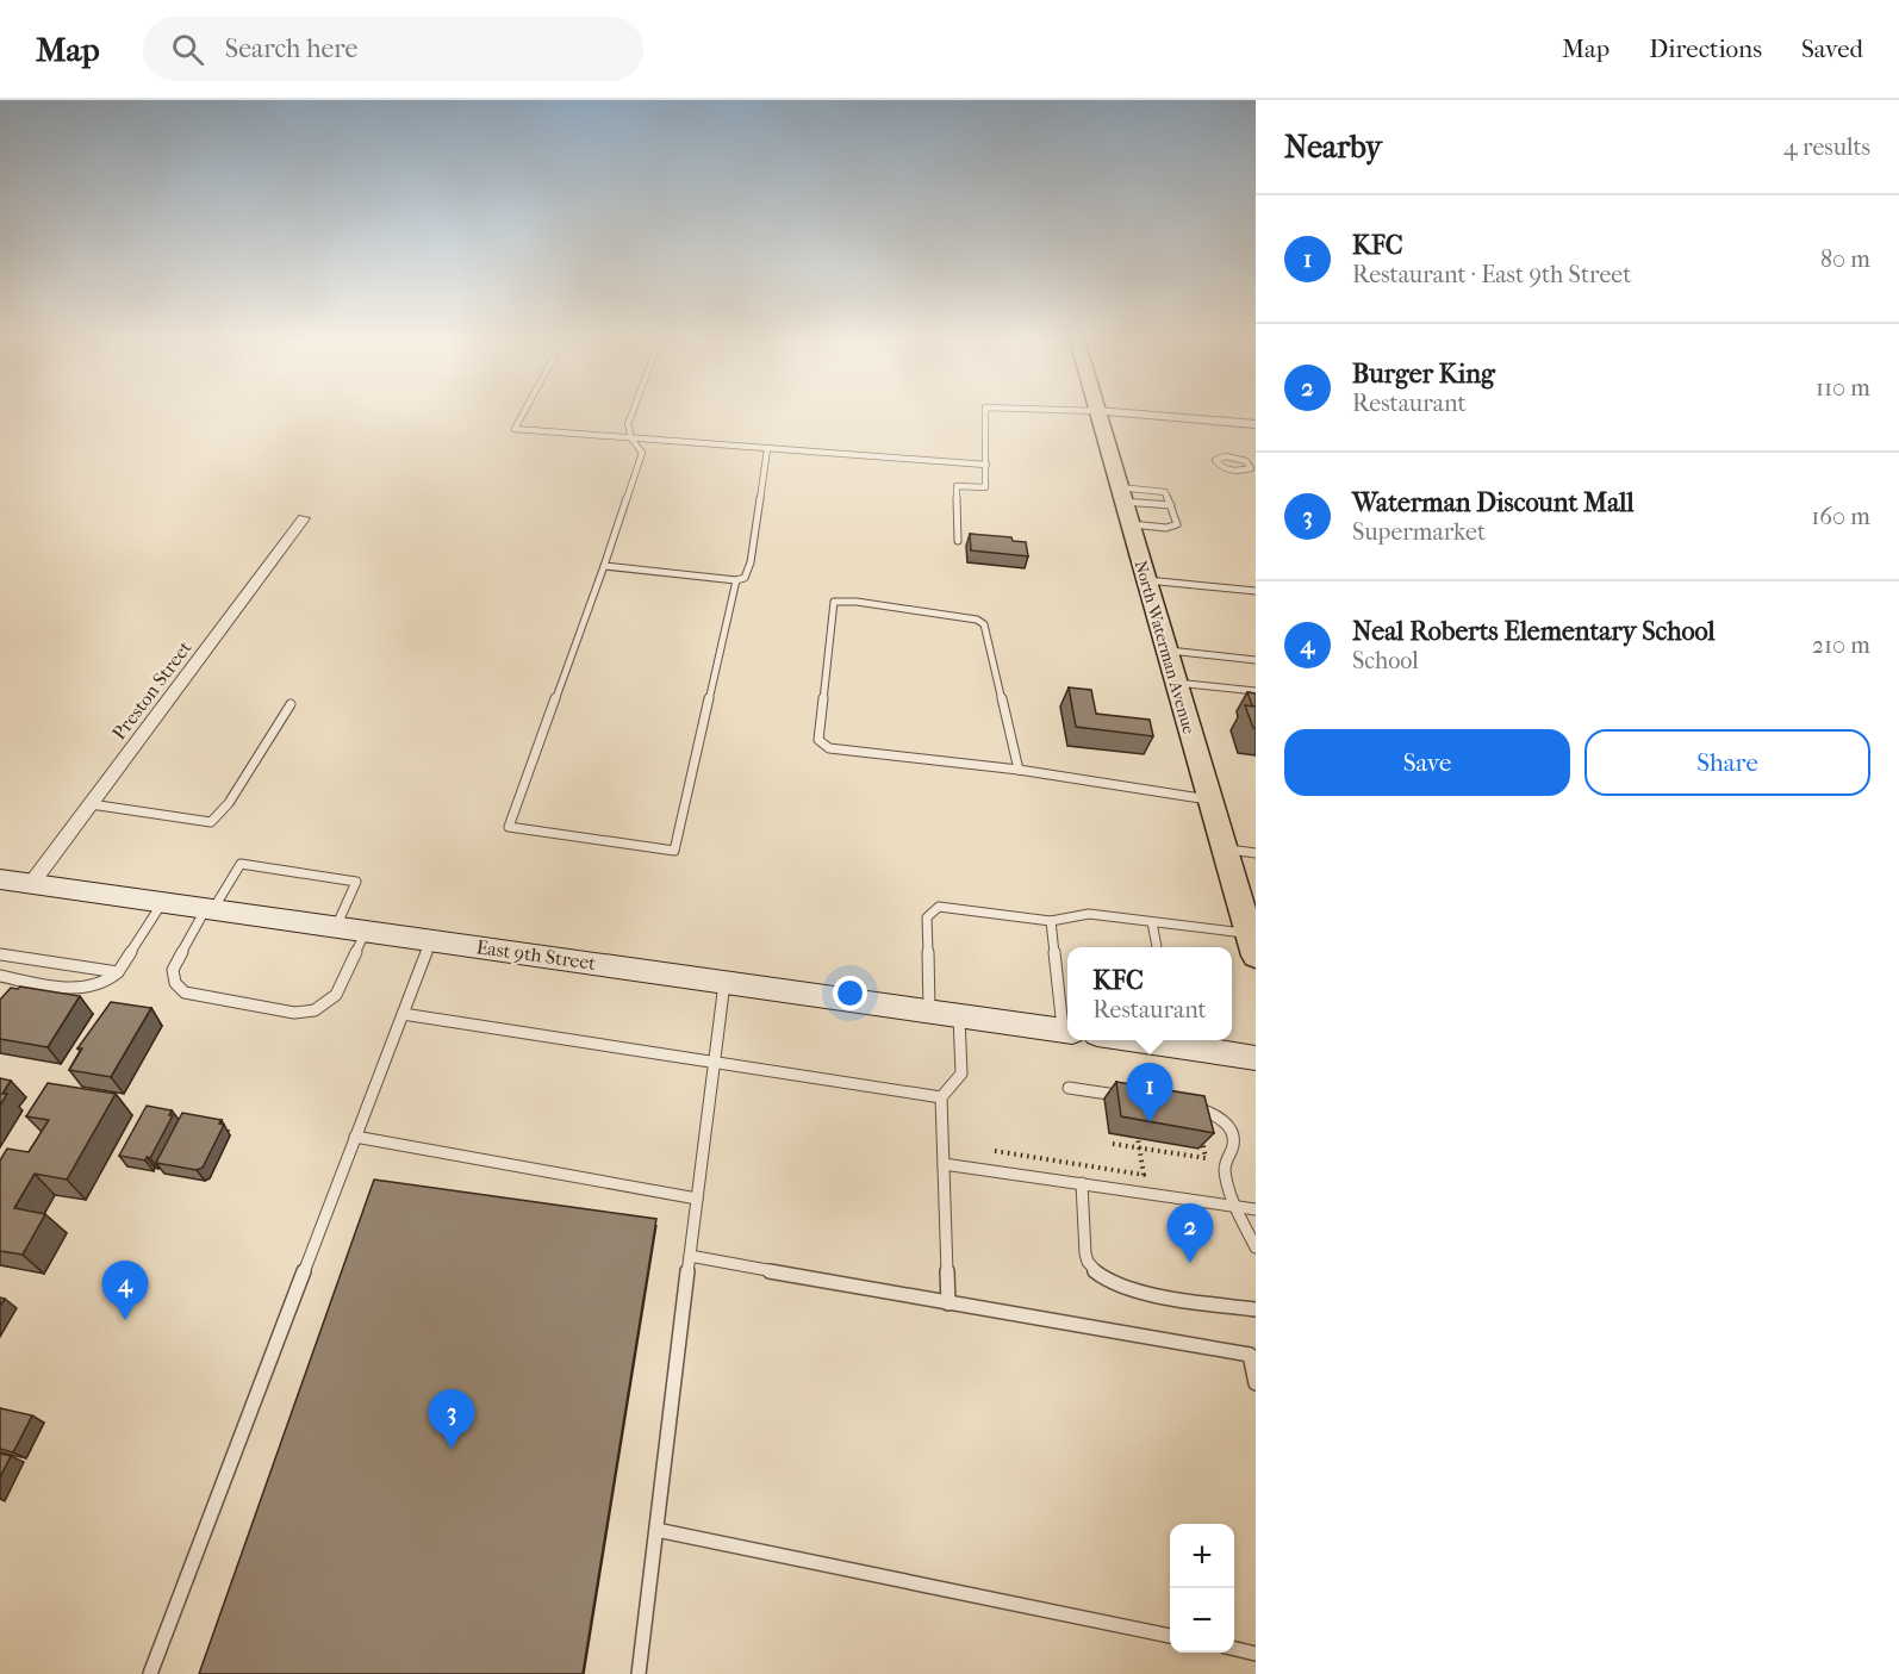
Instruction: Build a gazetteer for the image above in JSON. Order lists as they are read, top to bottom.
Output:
{
  "streets": {
    "main road": ["North Waterman Avenue"],
    "street": ["Preston Street", "East 9th Street"]
  },
  "crossings": [
    ["Preston Street", "East 9th Street"]
  ],
  "page": {
    "header": "Map",
    "search": "Search here",
    "nav": ["Map", "Directions", "Saved"],
    "heading": ["Nearby", "4 results"],
    "list": [
      {
        "mark": "1",
        "name": "KFC",
        "note": "Restaurant · East 9th Street",
        "value": "80 m"
      },
      {
        "mark": "2",
        "name": "Burger King",
        "note": "Restaurant",
        "value": "110 m"
      },
      {
        "mark": "3",
        "name": "Waterman Discount Mall",
        "note": "Supermarket",
        "value": "160 m"
      },
      {
        "mark": "4",
        "name": "Neal Roberts Elementary School",
        "note": "School",
        "value": "210 m"
      }
    ],
    "buttons": ["Save", "Share"],
    "popup": ["KFC", "Restaurant"],
    "pins": [
      "1",
      "2",
      "4",
      "3"
    ],
    "map_buttons": ["+", "−"]
  }
}
